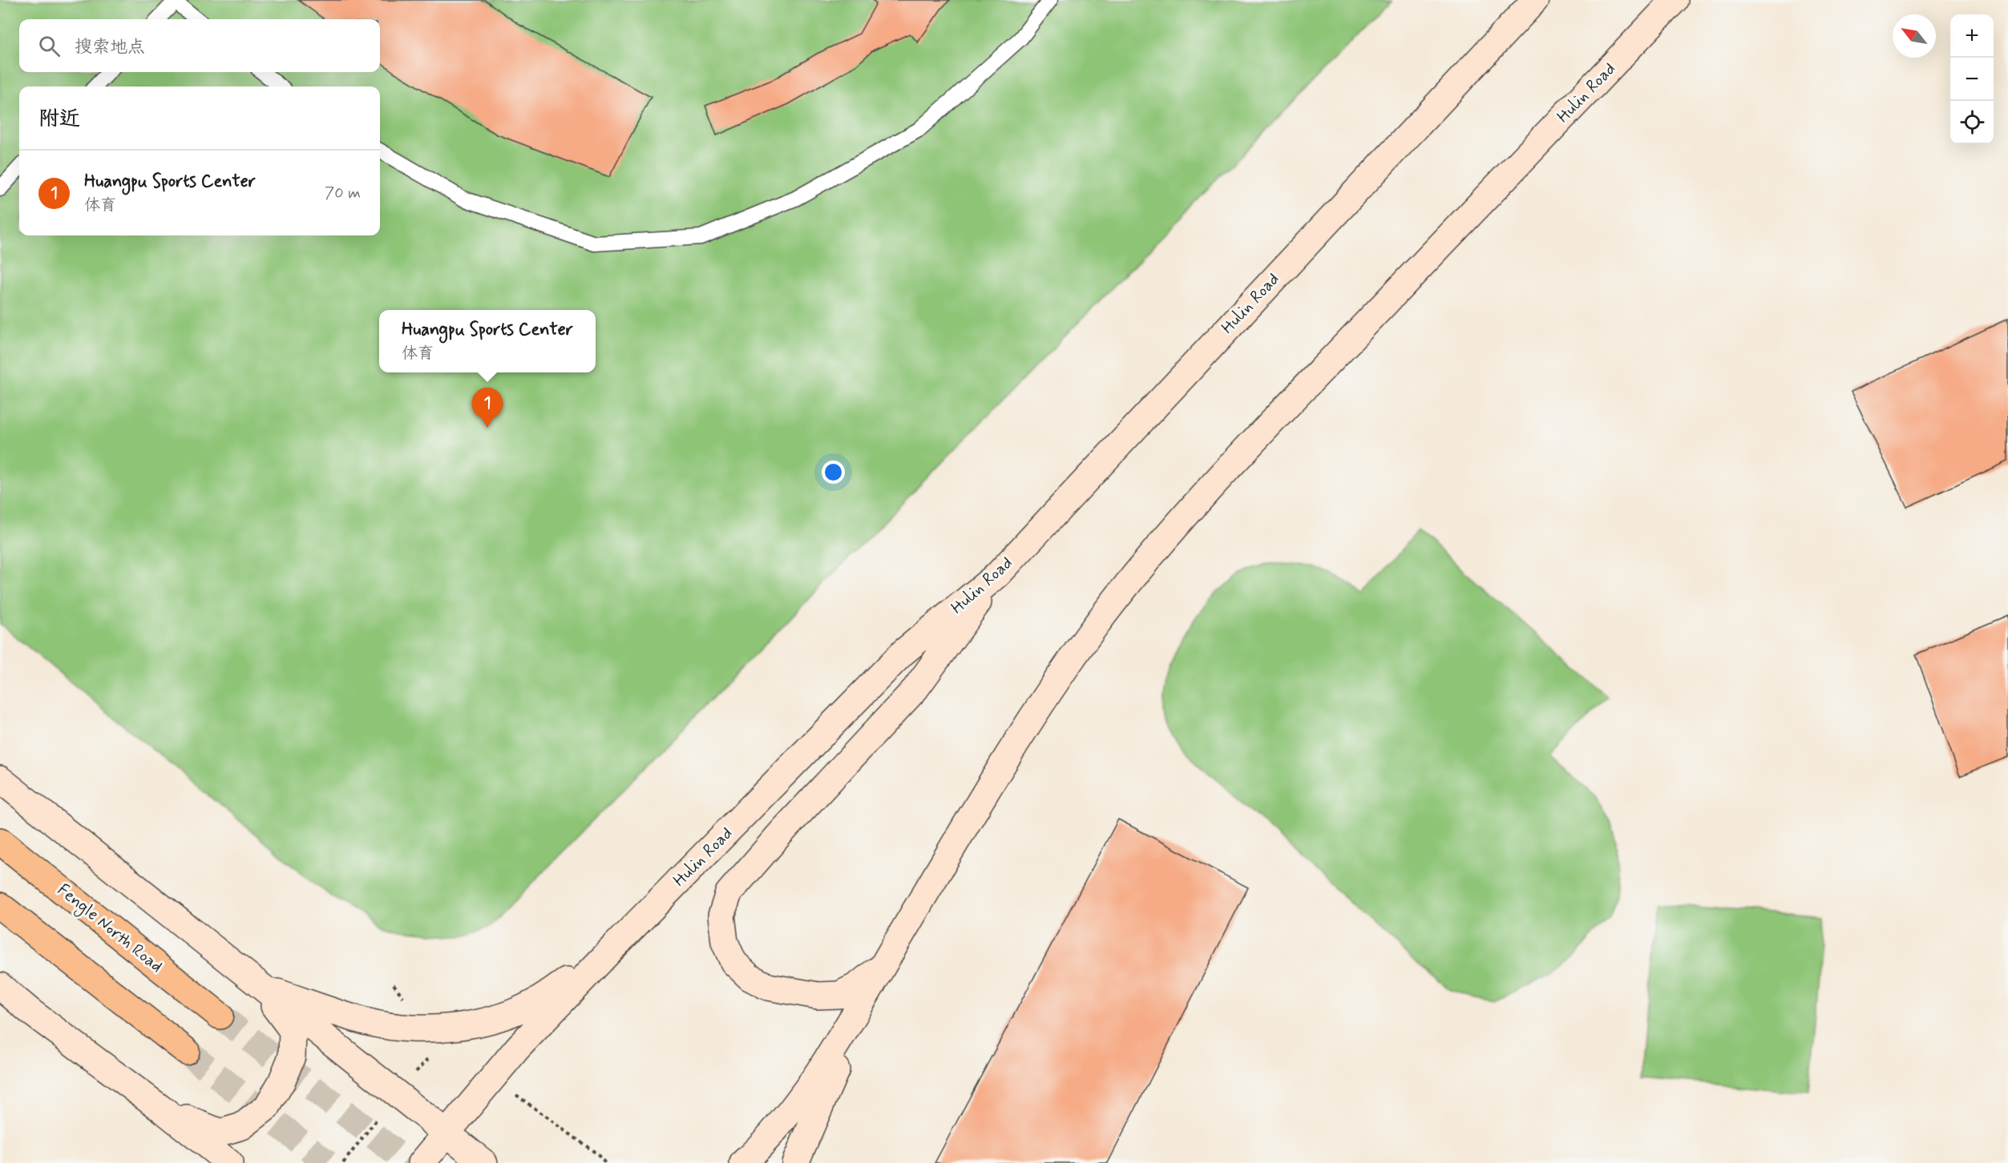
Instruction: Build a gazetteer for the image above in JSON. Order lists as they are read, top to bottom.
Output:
{
  "streets": {
    "main road": ["Hulin Road", "Fengle North Road"]
  },
  "north": "top left",
  "page": {
    "map_buttons": ["+", "−"],
    "search": "搜索地点",
    "heading": "附近",
    "list": [
      {
        "mark": "1",
        "name": "Huangpu Sports Center",
        "note": "体育",
        "value": "70 m"
      }
    ],
    "popup": ["Huangpu Sports Center", "体育"],
    "pins": "1"
  }
}
